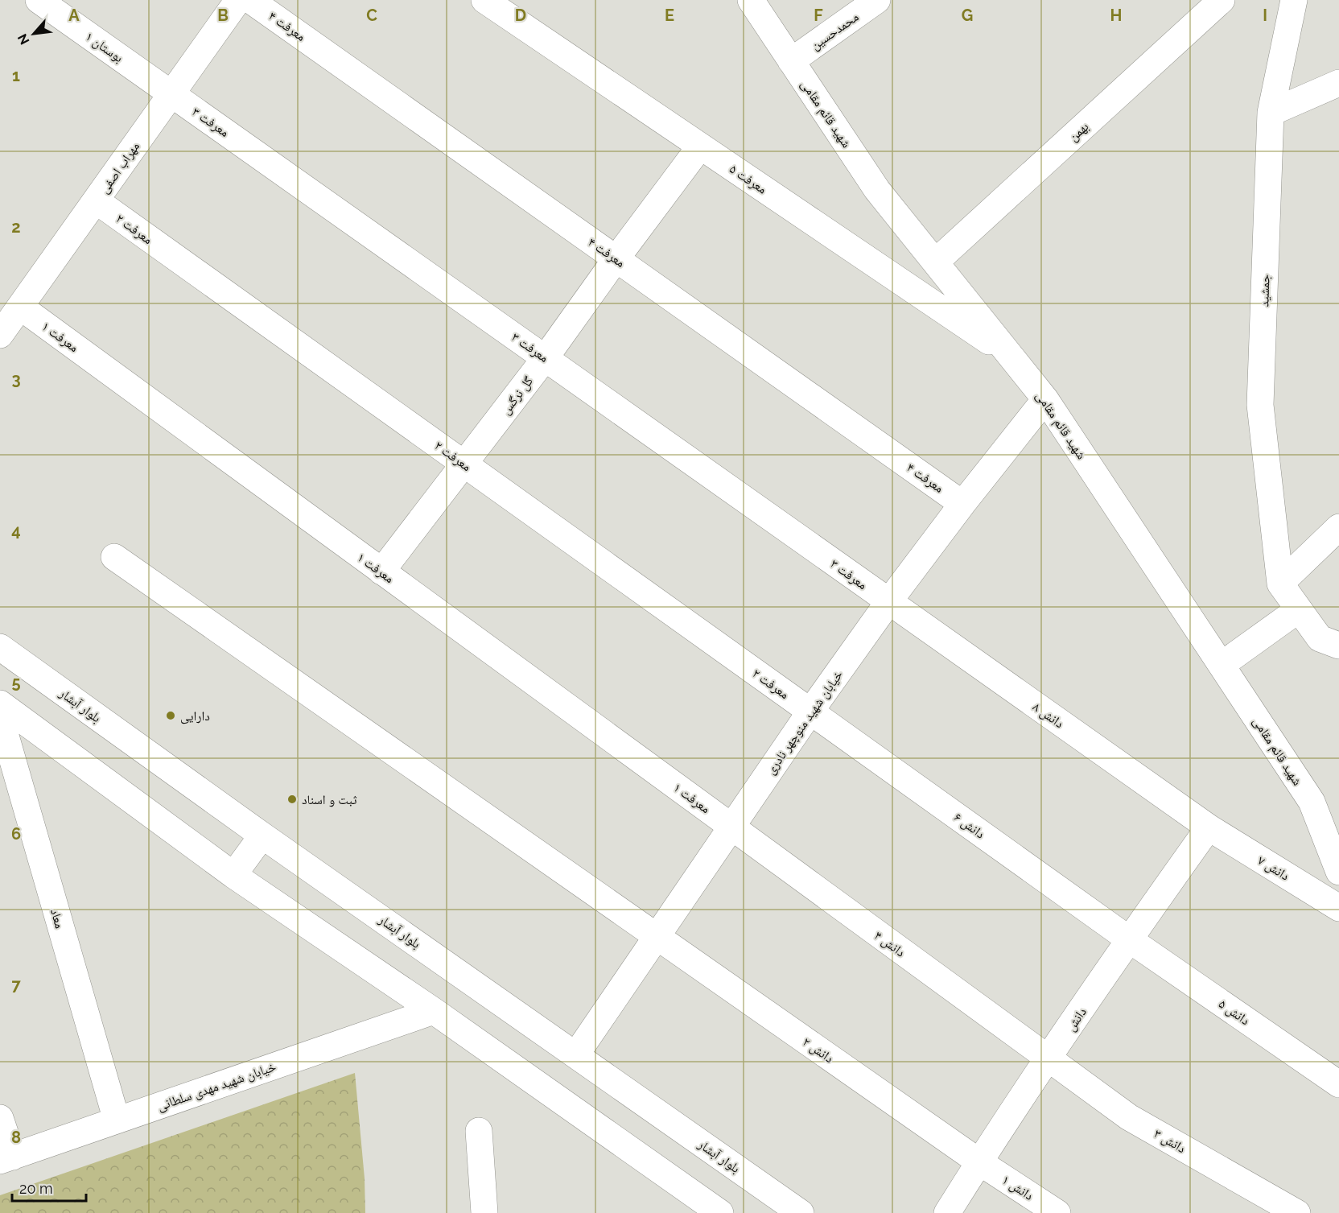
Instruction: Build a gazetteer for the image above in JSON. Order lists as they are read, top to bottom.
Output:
{
  "streets": {
    "street": [
      "معرفت ۴",
      "محمدحسین",
      "بوستان ۱",
      "شهید قائم مقامی",
      "معرفت ۳",
      "بهمن",
      "مهراب اصفی",
      "معرفت ۵",
      "معرفت ۲",
      "جمشید",
      "معرفت ۱",
      "گل نرگس",
      "بلوار آبشار",
      "دانش ۸",
      "خیابان شهید منوچهر نادری",
      "دانش ۶",
      "دانش ۷",
      "معاد",
      "دانش ۴",
      "دانش ۵",
      "دانش",
      "دانش ۲",
      "خیابان شهید مهدی سلطانی",
      "دانش ۳",
      "دانش ۱"
    ]
  },
  "crossings": [
    ["معرفت ۴", "گل نرگس"],
    ["معرفت ۴", "خیابان شهید منوچهر نادری"],
    ["محمدحسین", "شهید قائم مقامی"],
    ["بوستان ۱", "معرفت ۳"],
    ["بوستان ۱", "مهراب اصفی"],
    ["شهید قائم مقامی", "بهمن"],
    ["شهید قائم مقامی", "معرفت ۵"],
    ["شهید قائم مقامی", "خیابان شهید منوچهر نادری"],
    ["معرفت ۳", "مهراب اصفی"],
    ["معرفت ۳", "گل نرگس"],
    ["معرفت ۳", "دانش ۸"],
    ["معرفت ۳", "خیابان شهید منوچهر نادری"],
    ["مهراب اصفی", "معرفت ۲"],
    ["مهراب اصفی", "معرفت ۱"],
    ["معرفت ۵", "گل نرگس"],
    ["معرفت ۲", "گل نرگس"],
    ["معرفت ۲", "خیابان شهید منوچهر نادری"],
    ["معرفت ۲", "دانش ۶"],
    ["معرفت ۱", "گل نرگس"],
    ["معرفت ۱", "خیابان شهید منوچهر نادری"],
    ["معرفت ۱", "دانش ۴"],
    ["بلوار آبشار", "خیابان شهید منوچهر نادری"],
    ["دانش ۸", "خیابان شهید منوچهر نادری"],
    ["دانش ۸", "دانش ۷"],
    ["دانش ۸", "دانش"],
    ["خیابان شهید منوچهر نادری", "دانش ۶"],
    ["خیابان شهید منوچهر نادری", "دانش ۴"],
    ["خیابان شهید منوچهر نادری", "دانش ۲"],
    ["دانش ۶", "دانش ۵"],
    ["دانش ۶", "دانش"],
    ["دانش ۷", "دانش"],
    ["معاد", "خیابان شهید مهدی سلطانی"],
    ["دانش ۴", "دانش"],
    ["دانش ۴", "دانش ۳"],
    ["دانش ۵", "دانش"],
    ["دانش", "دانش ۲"],
    ["دانش", "دانش ۳"],
    ["دانش", "دانش ۱"],
    ["دانش ۲", "دانش ۱"]
  ],
  "places": ["دارایی", "ثبت و اسناد"],
  "scale_bar": "20 m",
  "north": "bottom left",
  "grid": {
    "columns": [
      "A",
      "B",
      "C",
      "D",
      "E",
      "F",
      "G",
      "H",
      "I"
    ],
    "rows": [
      "1",
      "2",
      "3",
      "4",
      "5",
      "6",
      "7",
      "8"
    ]
  }
}
